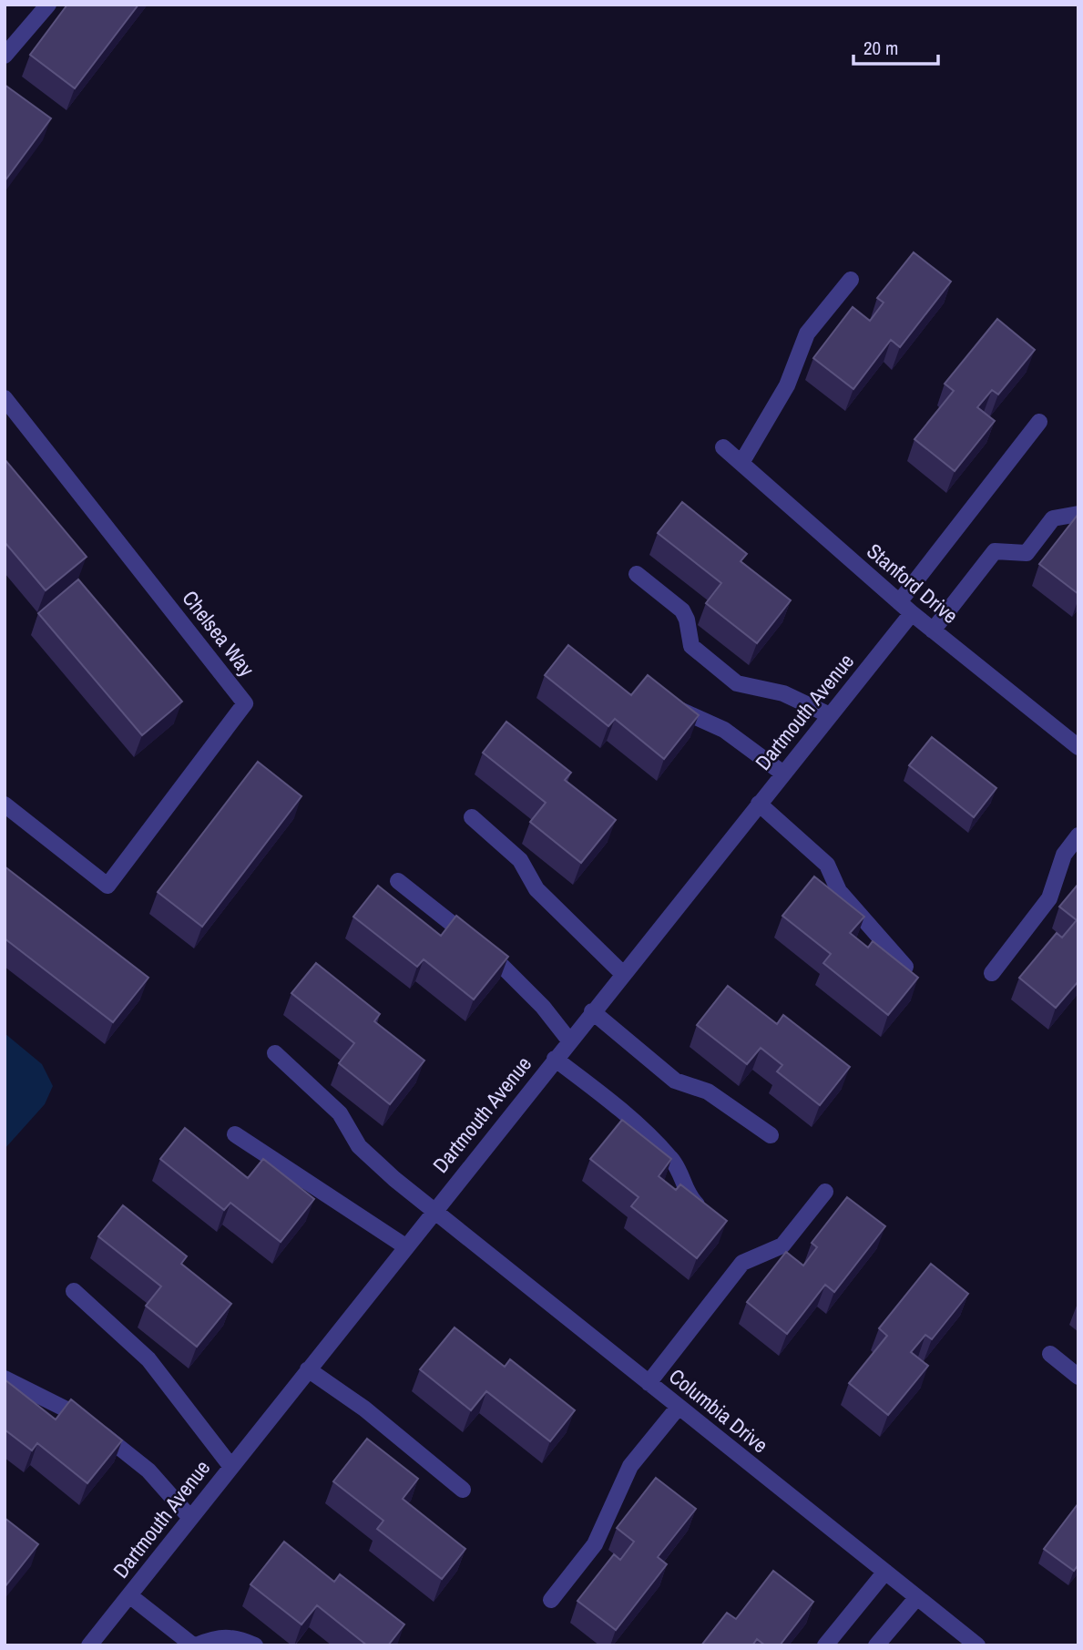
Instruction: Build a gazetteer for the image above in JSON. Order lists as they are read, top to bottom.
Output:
{
  "streets": {
    "street": [
      "Stanford Drive",
      "Chelsea Way",
      "Dartmouth Avenue",
      "Columbia Drive"
    ]
  },
  "crossings": [
    ["Stanford Drive", "Dartmouth Avenue"],
    ["Dartmouth Avenue", "Columbia Drive"]
  ],
  "scale_bar": "20 m"
}
